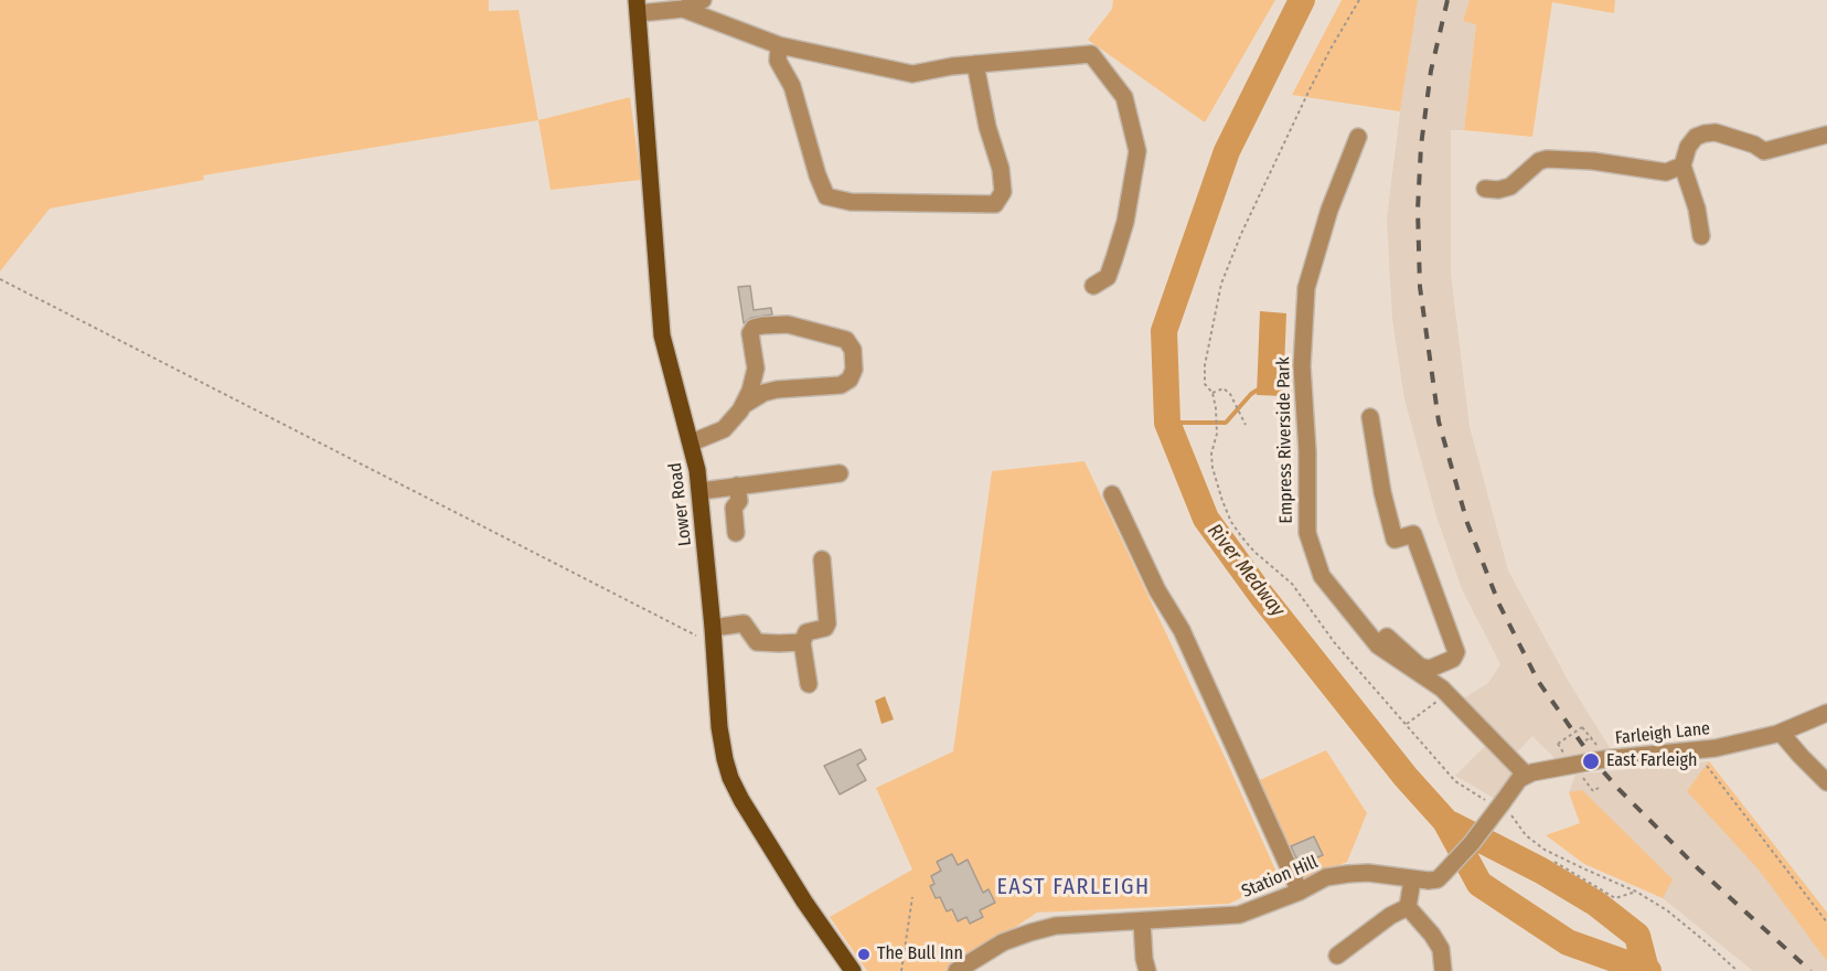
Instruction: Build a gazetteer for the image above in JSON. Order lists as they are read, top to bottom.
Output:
{
  "streets": {
    "main road": ["Lower Road"],
    "street": ["Empress Riverside Park", "Farleigh Lane", "Station Hill"]
  },
  "crossings": [
    ["Empress Riverside Park", "Farleigh Lane"]
  ],
  "districts": ["EAST FARLEIGH"],
  "water": ["River Medway"],
  "places": ["East Farleigh", "The Bull Inn"]
}
